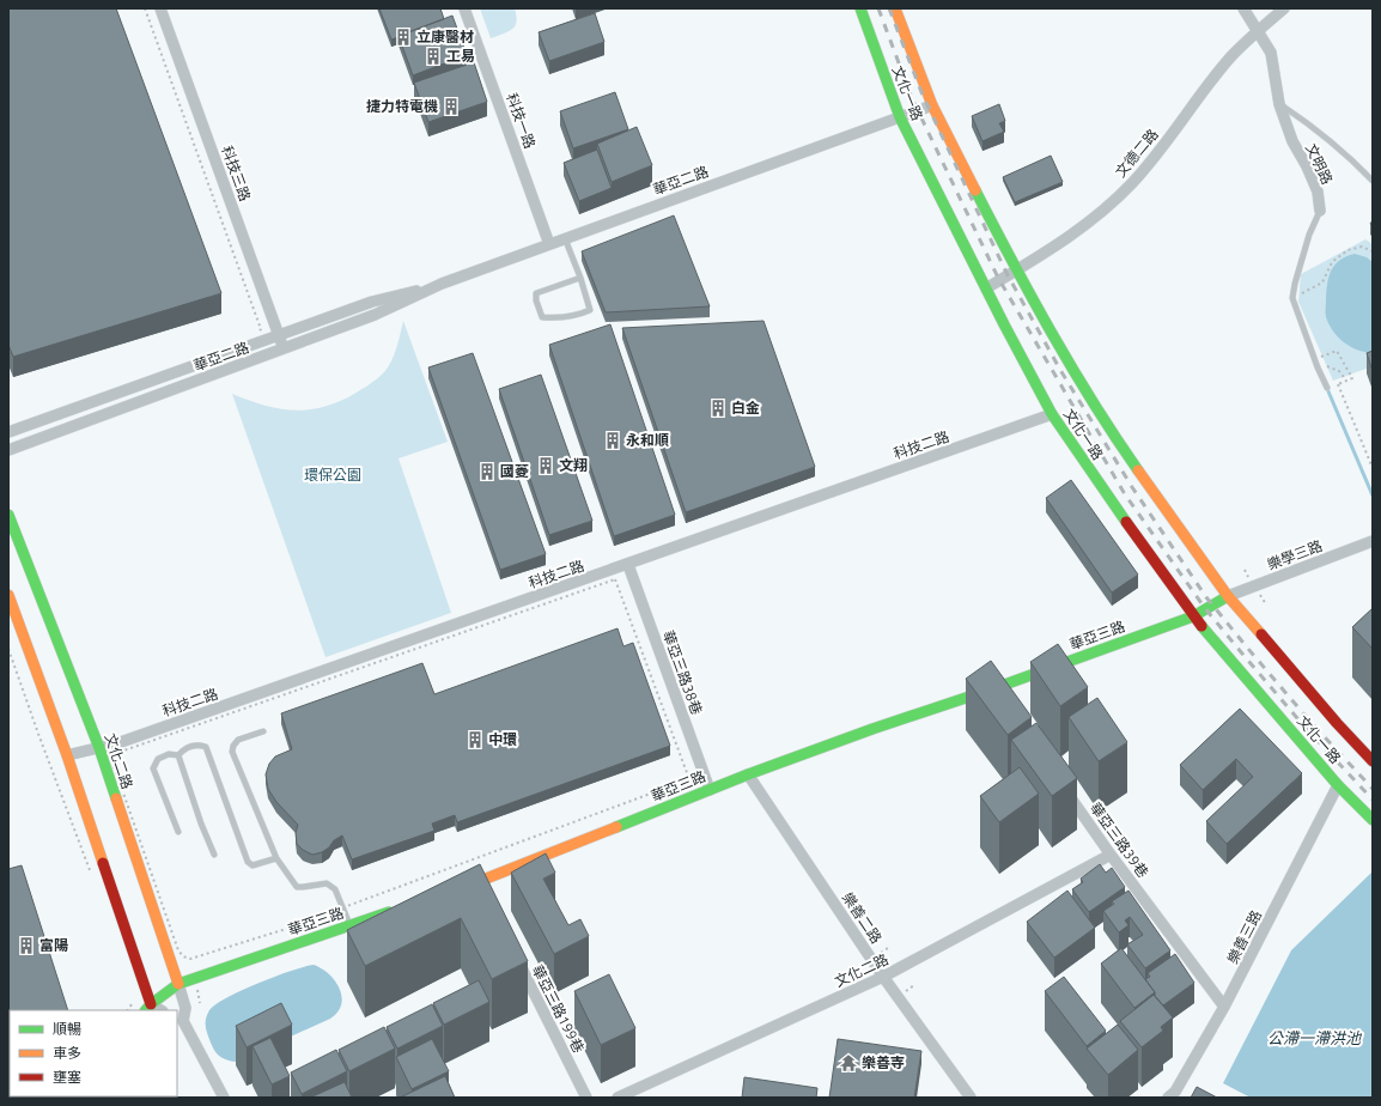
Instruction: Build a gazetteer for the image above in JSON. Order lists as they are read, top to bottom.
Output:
{
  "streets": {
    "street": [
      "文化一路",
      "科技一路",
      "文德二路",
      "文明路",
      "科技三路",
      "華亞二路",
      "科技二路",
      "樂學三路",
      "華亞三路",
      "華亞三路38巷",
      "文化二路",
      "華亞三路39巷",
      "樂善二路",
      "樂善三路",
      "華亞三路199巷"
    ]
  },
  "crossings": [
    ["文化一路", "文德二路"],
    ["文化一路", "華亞二路"],
    ["文化一路", "科技二路"],
    ["文化一路", "樂學三路"],
    ["文化一路", "華亞三路"],
    ["文化一路", "樂善三路"],
    ["科技一路", "華亞二路"],
    ["文德二路", "文明路"],
    ["科技三路", "華亞二路"],
    ["科技二路", "華亞三路38巷"],
    ["科技二路", "文化二路"],
    ["樂學三路", "華亞三路"],
    ["華亞三路", "華亞三路38巷"],
    ["華亞三路", "文化二路"],
    ["華亞三路", "樂善二路"],
    ["文化二路", "華亞三路39巷"],
    ["文化二路", "樂善二路"],
    ["華亞三路39巷", "樂善三路"]
  ],
  "water": ["公滯一滯洪池"],
  "parks": ["環保公園"],
  "places": {
    "building": [
      "立康醫材",
      "工易",
      "捷力特電機",
      "白金",
      "永和順",
      "文翔",
      "國菱",
      "中環",
      "富陽"
    ],
    "temple": ["樂善寺"]
  },
  "legend": ["順暢", "車多", "壅塞"]
}
